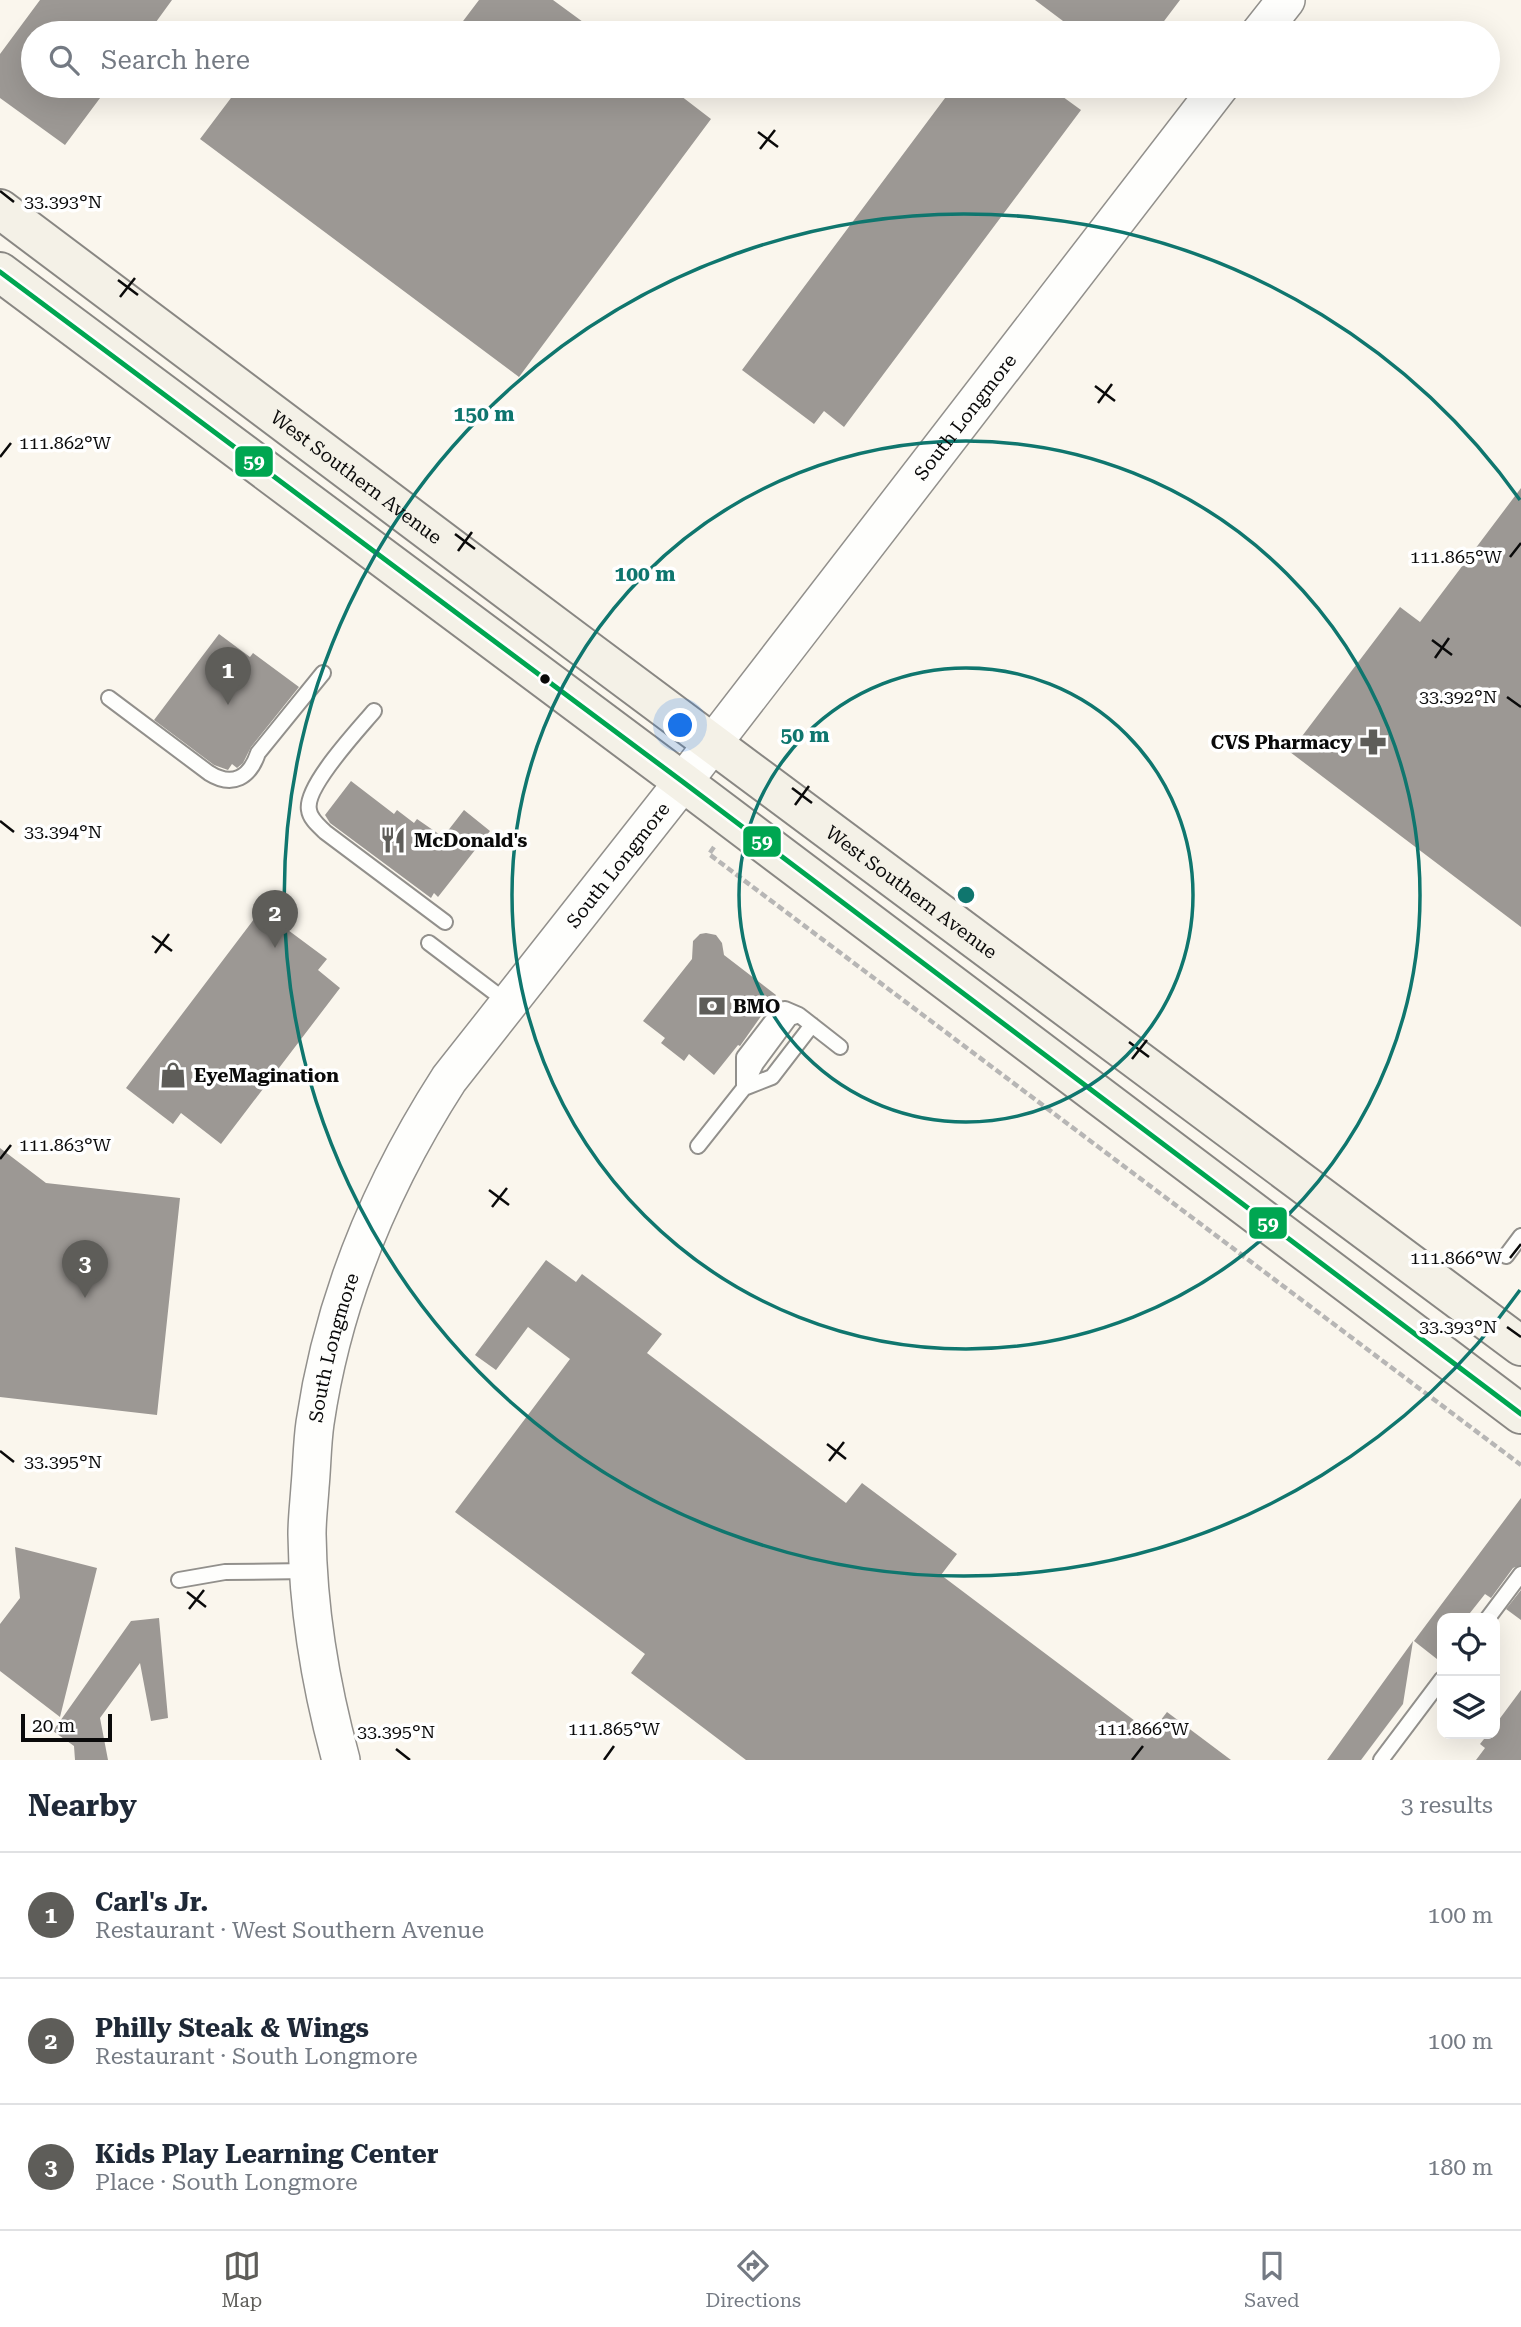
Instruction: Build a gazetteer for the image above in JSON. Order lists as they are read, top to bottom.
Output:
{
  "streets": {
    "main road": ["West Southern Avenue"],
    "street": ["South Longmore"]
  },
  "crossings": [
    ["South Longmore", "West Southern Avenue"]
  ],
  "places": {
    "pharmacy": ["CVS Pharmacy"],
    "restaurant": ["McDonald's"],
    "bank": ["BMO"],
    "shop": ["EyeMagination"]
  },
  "lines": ["transit line 59"],
  "scale_bar": "20 m",
  "page": {
    "search": "Search here",
    "pins": ["1", "2", "3"],
    "scale": "20 m",
    "heading": ["Nearby", "3 results"],
    "list": [
      {
        "mark": "1",
        "name": "Carl's Jr.",
        "note": "Restaurant · West Southern Avenue",
        "value": "100 m"
      },
      {
        "mark": "2",
        "name": "Philly Steak & Wings",
        "note": "Restaurant · South Longmore",
        "value": "100 m"
      },
      {
        "mark": "3",
        "name": "Kids Play Learning Center",
        "note": "Place · South Longmore",
        "value": "180 m"
      }
    ],
    "nav": ["Map", "Directions", "Saved"]
  },
  "coordinates": [
    "33.393°N",
    "111.862°W",
    "111.865°W",
    "33.392°N",
    "33.394°N",
    "111.863°W",
    "111.866°W",
    "33.395°N"
  ],
  "rings": ["150 m", "100 m", "50 m"]
}
